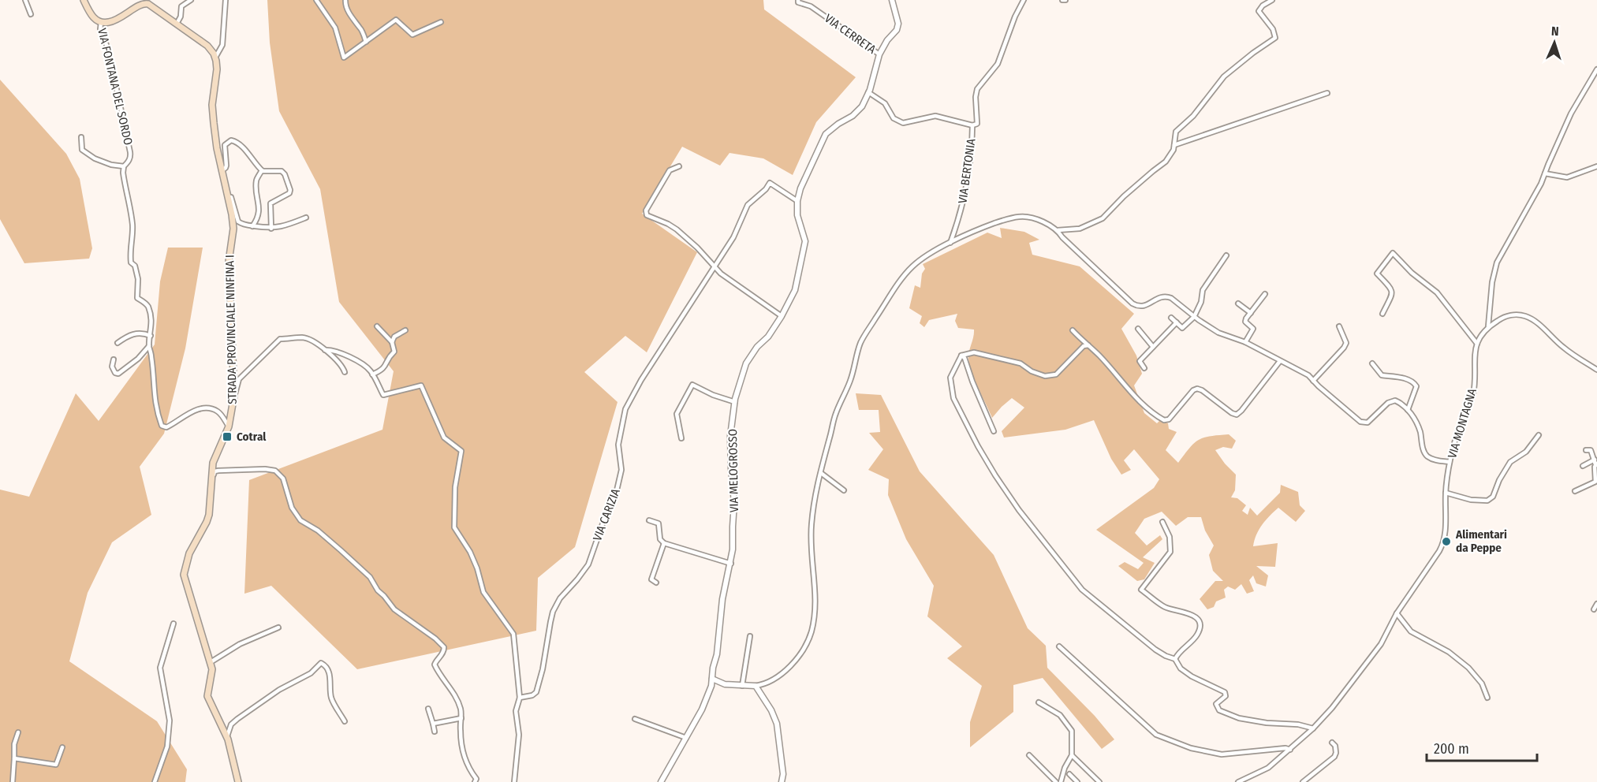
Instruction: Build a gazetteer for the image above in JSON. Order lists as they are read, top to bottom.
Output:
{
  "streets": {
    "main road": ["STRADA PROVINCIALE NINFINA I"],
    "street": [
      "VIA CERRETA",
      "VIA FONTANA DEL SORDO",
      "VIA BERTONIA",
      "VIA MONTAGNA",
      "VIA MELOGROSSO",
      "VIA CARIZIA"
    ]
  },
  "crossings": [
    ["VIA CERRETA", "VIA MELOGROSSO"],
    ["VIA FONTANA DEL SORDO", "STRADA PROVINCIALE NINFINA I"],
    ["VIA MELOGROSSO", "VIA CARIZIA"]
  ],
  "places": {
    "transit": ["Cotral"],
    "other": ["Alimentari da Peppe"]
  },
  "scale_bar": "200 m",
  "north": "top"
}
